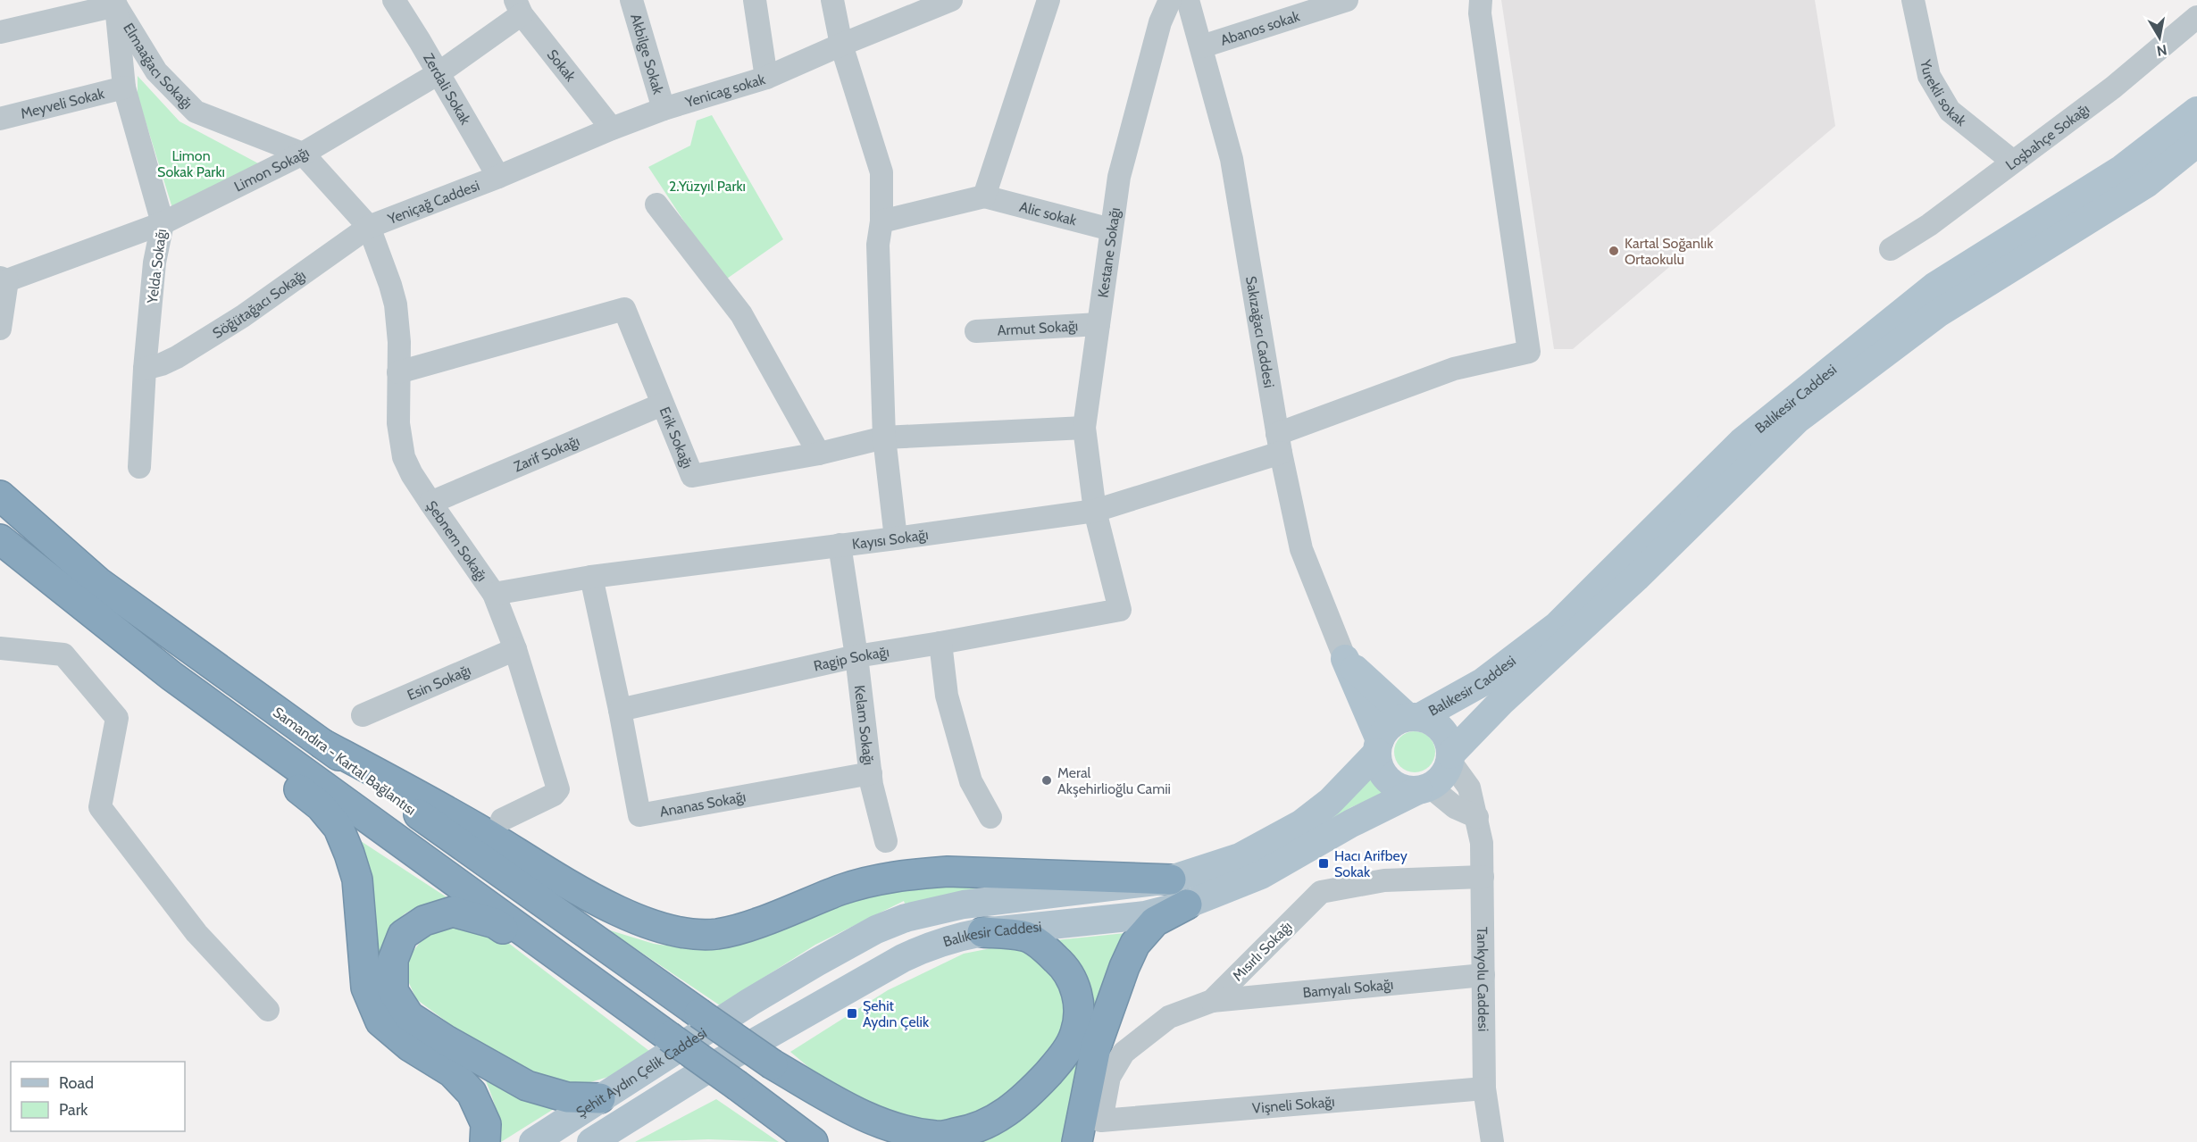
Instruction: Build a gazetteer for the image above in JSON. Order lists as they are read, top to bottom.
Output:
{
  "streets": {
    "highway": ["Samandıra - Kartal Bağlantısı"],
    "main road": ["Balıkesir Caddesi", "Şehit Aydın Çelik Caddesi"],
    "street": [
      "Abanos sokak",
      "Akbilge Sokak",
      "Elmaağacı Sokağı",
      "Sokak",
      "Zerdali Sokak",
      "Yenicag sokak",
      "Yurekli sokak",
      "Meyveli Sokak",
      "Loşbahçe Sokağı",
      "Limon Sokağı",
      "Yeniçağ Caddesi",
      "Alic sokak",
      "Kestane Sokağı",
      "Yelda Sokağı",
      "Söğütağacı Sokağı",
      "Armut Sokağı",
      "Sakızağacı Caddesi",
      "Erik Sokağı",
      "Zarif Sokağı",
      "Kayısı Sokağı",
      "Şebnem Sokağı",
      "Ragip Sokağı",
      "Esin Sokağı",
      "Kelam Sokağı",
      "Ananas Sokağı",
      "Mısırlı Sokağı",
      "Tankyolu Caddesi",
      "Bamyalı Sokağı",
      "Vişneli Sokağı"
    ]
  },
  "crossings": [
    ["Abanos sokak", "Sakızağacı Caddesi"],
    ["Akbilge Sokak", "Yenicag sokak"],
    ["Elmaağacı Sokağı", "Limon Sokağı"],
    ["Elmaağacı Sokağı", "Yeniçağ Caddesi"],
    ["Elmaağacı Sokağı", "Yelda Sokağı"],
    ["Elmaağacı Sokağı", "Söğütağacı Sokağı"],
    ["Elmaağacı Sokağı", "Şebnem Sokağı"],
    ["Sokak", "Yenicag sokak"],
    ["Sokak", "Limon Sokağı"],
    ["Zerdali Sokak", "Yenicag sokak"],
    ["Zerdali Sokak", "Limon Sokağı"],
    ["Zerdali Sokak", "Yeniçağ Caddesi"],
    ["Yenicag sokak", "Yeniçağ Caddesi"],
    ["Yurekli sokak", "Loşbahçe Sokağı"],
    ["Meyveli Sokak", "Yelda Sokağı"],
    ["Limon Sokağı", "Yelda Sokağı"],
    ["Yeniçağ Caddesi", "Söğütağacı Sokağı"],
    ["Yeniçağ Caddesi", "Şebnem Sokağı"],
    ["Alic sokak", "Kestane Sokağı"],
    ["Kestane Sokağı", "Armut Sokağı"],
    ["Kestane Sokağı", "Erik Sokağı"],
    ["Kestane Sokağı", "Kayısı Sokağı"],
    ["Kestane Sokağı", "Ragip Sokağı"],
    ["Yelda Sokağı", "Söğütağacı Sokağı"],
    ["Söğütağacı Sokağı", "Şebnem Sokağı"],
    ["Sakızağacı Caddesi", "Kayısı Sokağı"],
    ["Balıkesir Caddesi", "Tankyolu Caddesi"],
    ["Erik Sokağı", "Zarif Sokağı"],
    ["Erik Sokağı", "Şebnem Sokağı"],
    ["Zarif Sokağı", "Şebnem Sokağı"],
    ["Kayısı Sokağı", "Şebnem Sokağı"],
    ["Kayısı Sokağı", "Ragip Sokağı"],
    ["Kayısı Sokağı", "Kelam Sokağı"],
    ["Şebnem Sokağı", "Esin Sokağı"],
    ["Ragip Sokağı", "Kelam Sokağı"],
    ["Ragip Sokağı", "Ananas Sokağı"],
    ["Kelam Sokağı", "Ananas Sokağı"],
    ["Mısırlı Sokağı", "Tankyolu Caddesi"],
    ["Mısırlı Sokağı", "Bamyalı Sokağı"],
    ["Mısırlı Sokağı", "Vişneli Sokağı"],
    ["Tankyolu Caddesi", "Bamyalı Sokağı"],
    ["Tankyolu Caddesi", "Vişneli Sokağı"]
  ],
  "parks": ["Limon Sokak Parkı", "2.Yüzyıl Parkı"],
  "places": {
    "other": ["Kartal Soğanlık Ortaokulu", "Meral Akşehirlioğlu Camii"],
    "transit": ["Hacı Ari̇fbey Sokak", "Şehit Aydın Çelik"]
  },
  "legend": ["Road", "Park"],
  "north": "bottom"
}
